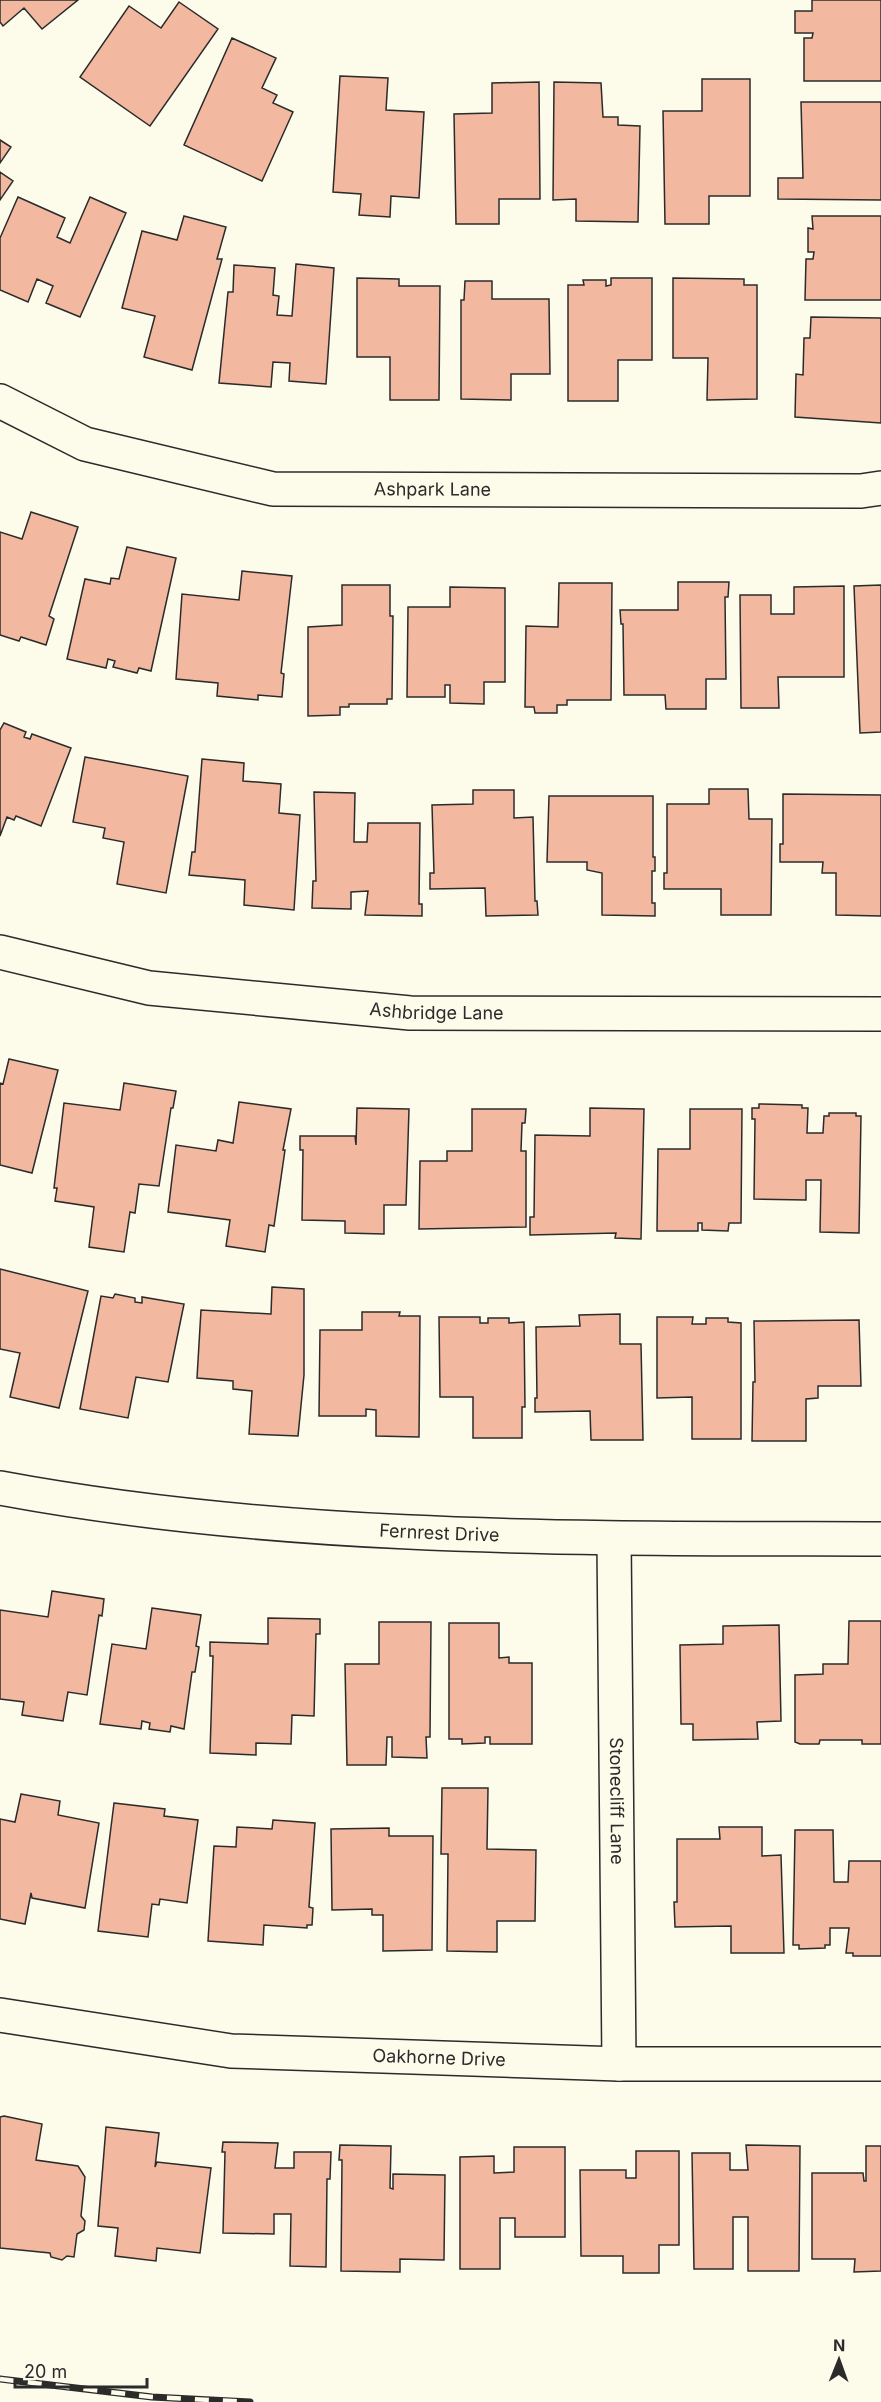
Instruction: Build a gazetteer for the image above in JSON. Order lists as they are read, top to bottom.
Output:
{
  "streets": {
    "street": [
      "Ashpark Lane",
      "Ashbridge Lane",
      "Fernrest Drive",
      "Stonecliff Lane",
      "Oakhorne Drive"
    ]
  },
  "crossings": [
    ["Fernrest Drive", "Stonecliff Lane"],
    ["Stonecliff Lane", "Oakhorne Drive"]
  ],
  "scale_bar": "20 m",
  "north": "top"
}
